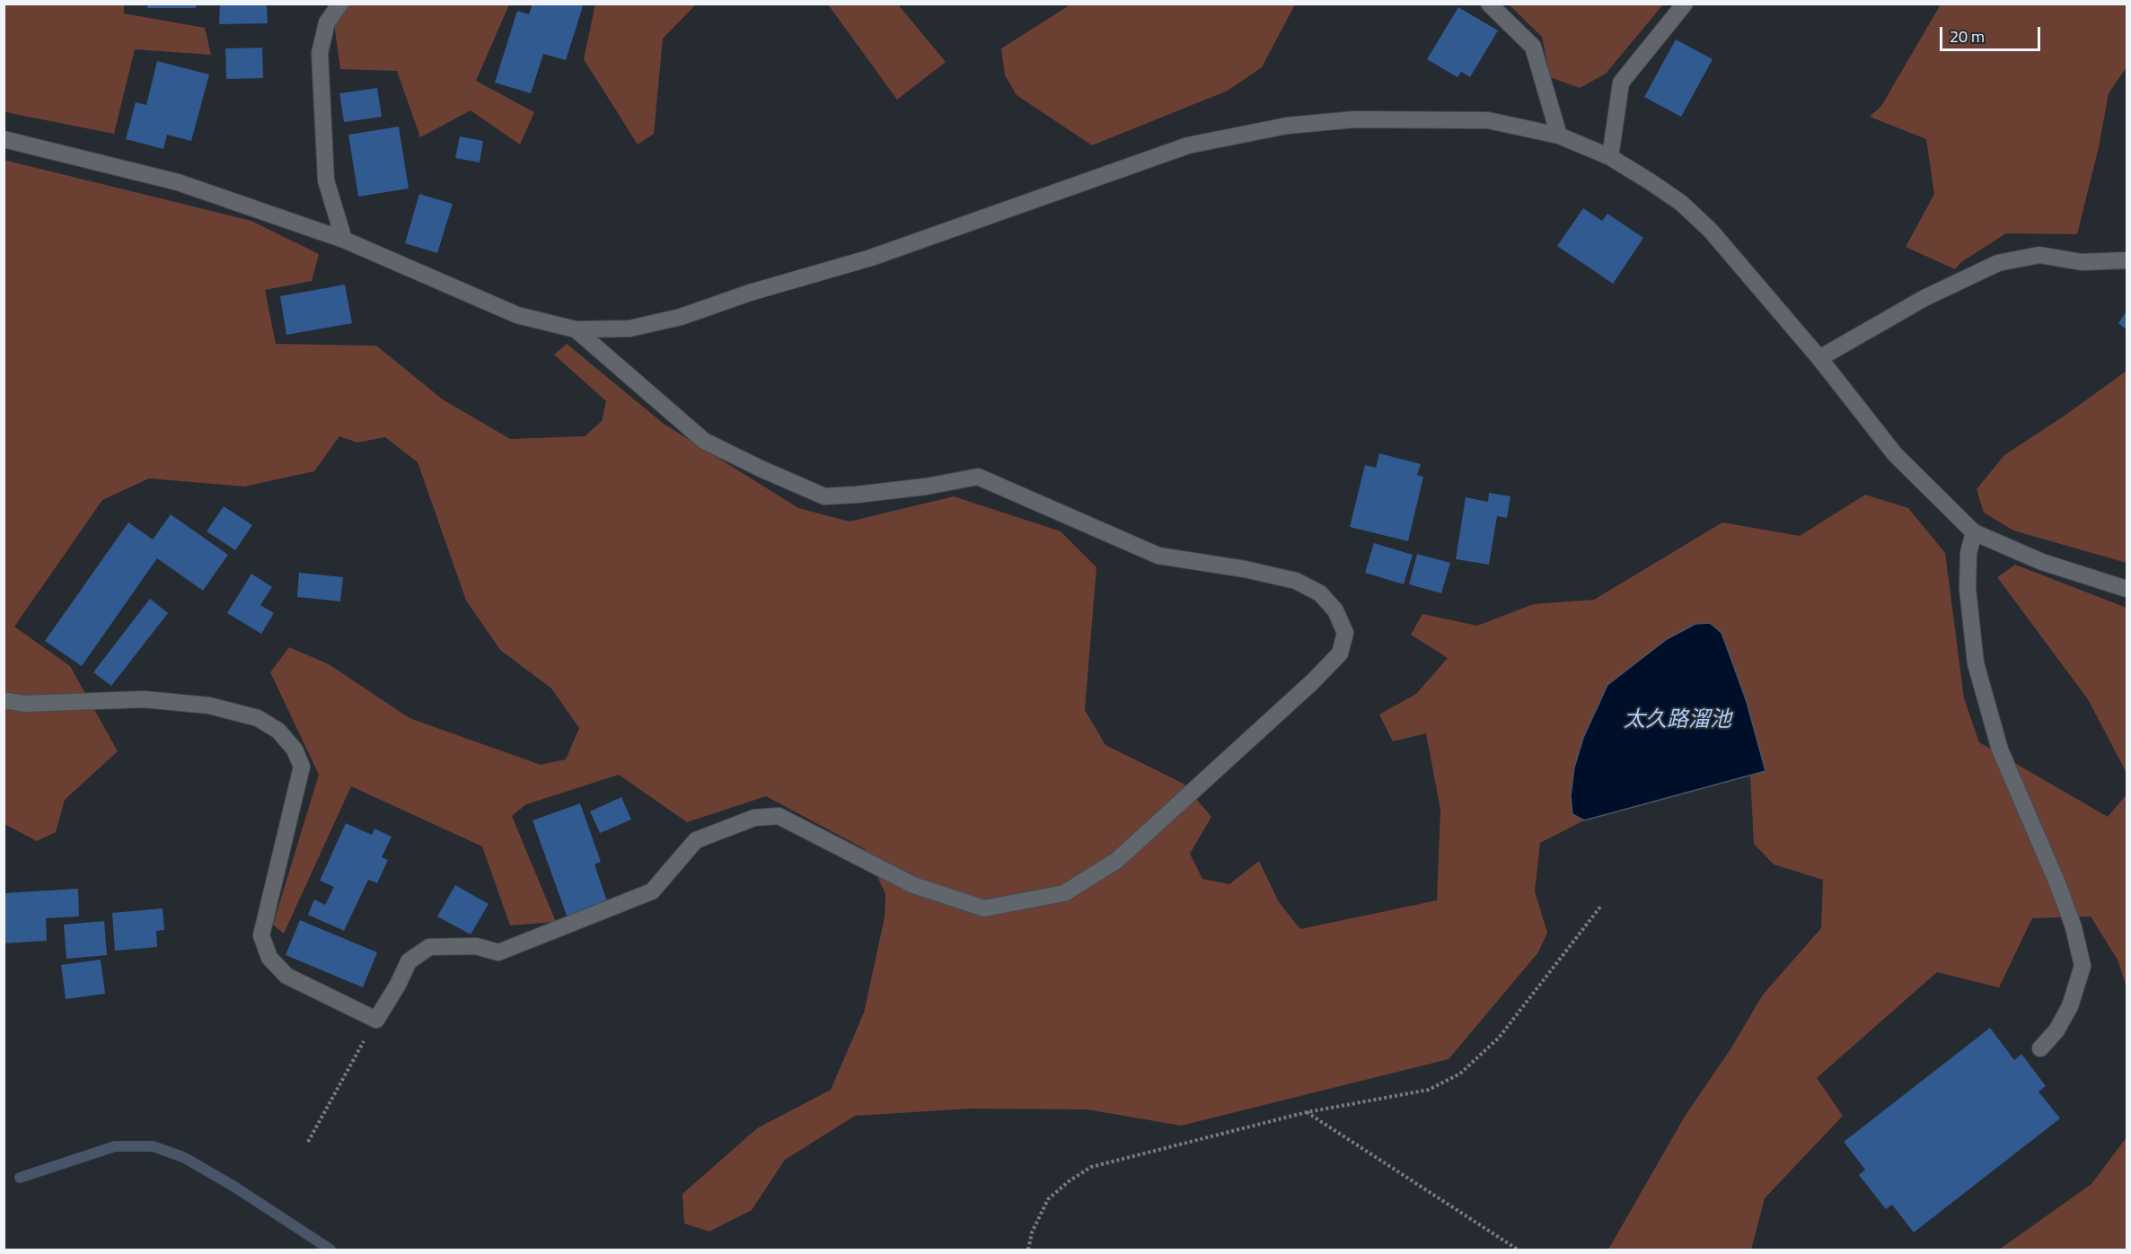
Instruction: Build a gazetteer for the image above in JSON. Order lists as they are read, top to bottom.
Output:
{
  "water": ["太久路溜池"],
  "scale_bar": "20 m"
}
